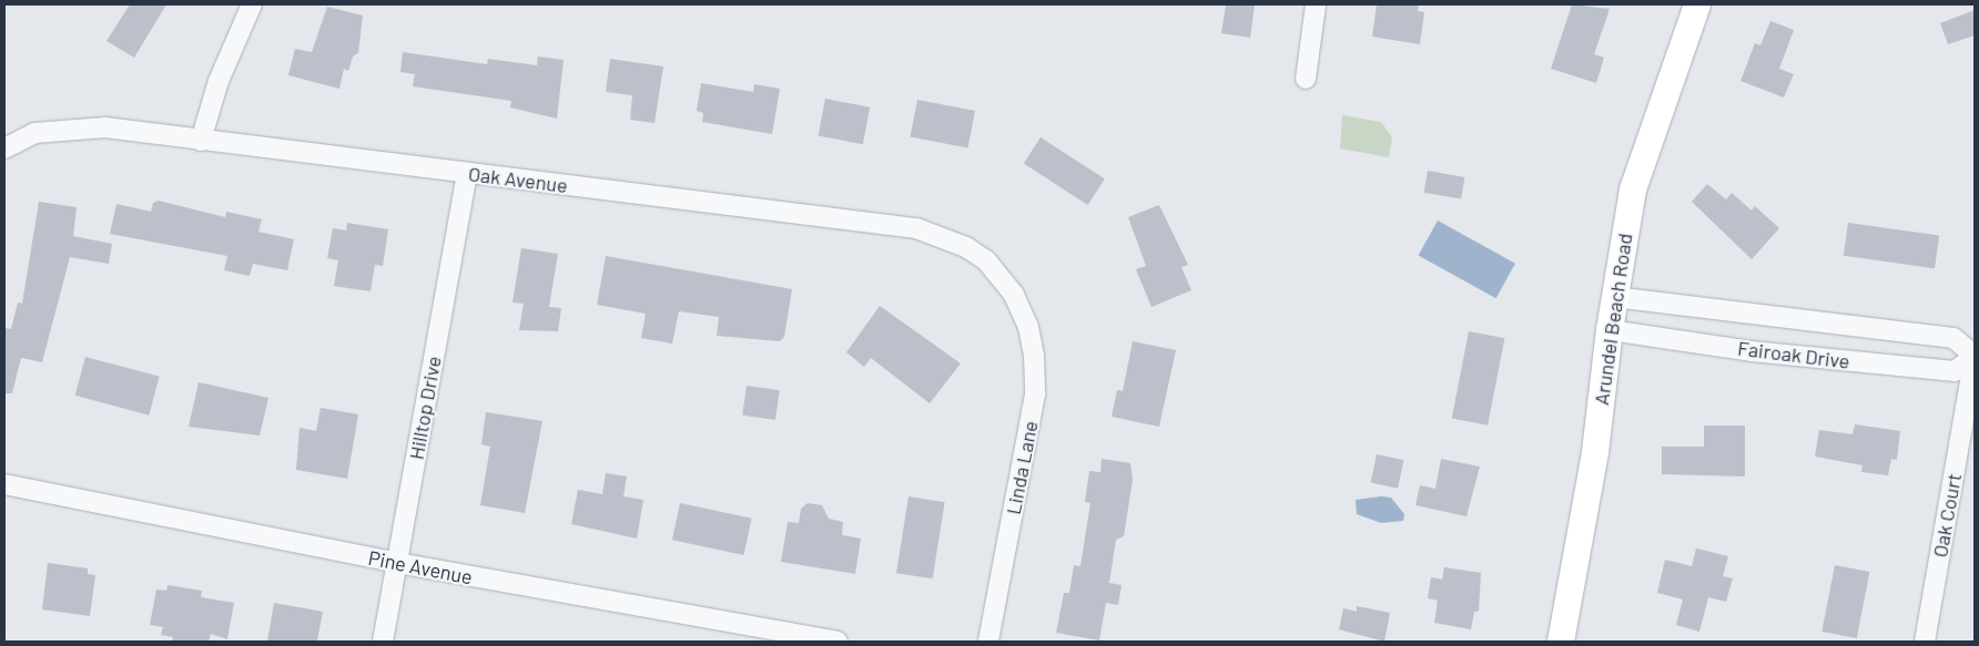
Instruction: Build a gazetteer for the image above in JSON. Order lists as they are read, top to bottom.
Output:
{
  "streets": {
    "street": [
      "Oak Avenue",
      "Arundel Beach Road",
      "Fairoak Drive",
      "Hilltop Drive",
      "Linda Lane",
      "Oak Court",
      "Pine Avenue"
    ]
  },
  "crossings": [
    ["Oak Avenue", "Hilltop Drive"],
    ["Oak Avenue", "Linda Lane"],
    ["Arundel Beach Road", "Fairoak Drive"],
    ["Fairoak Drive", "Oak Court"],
    ["Hilltop Drive", "Pine Avenue"]
  ]
}
